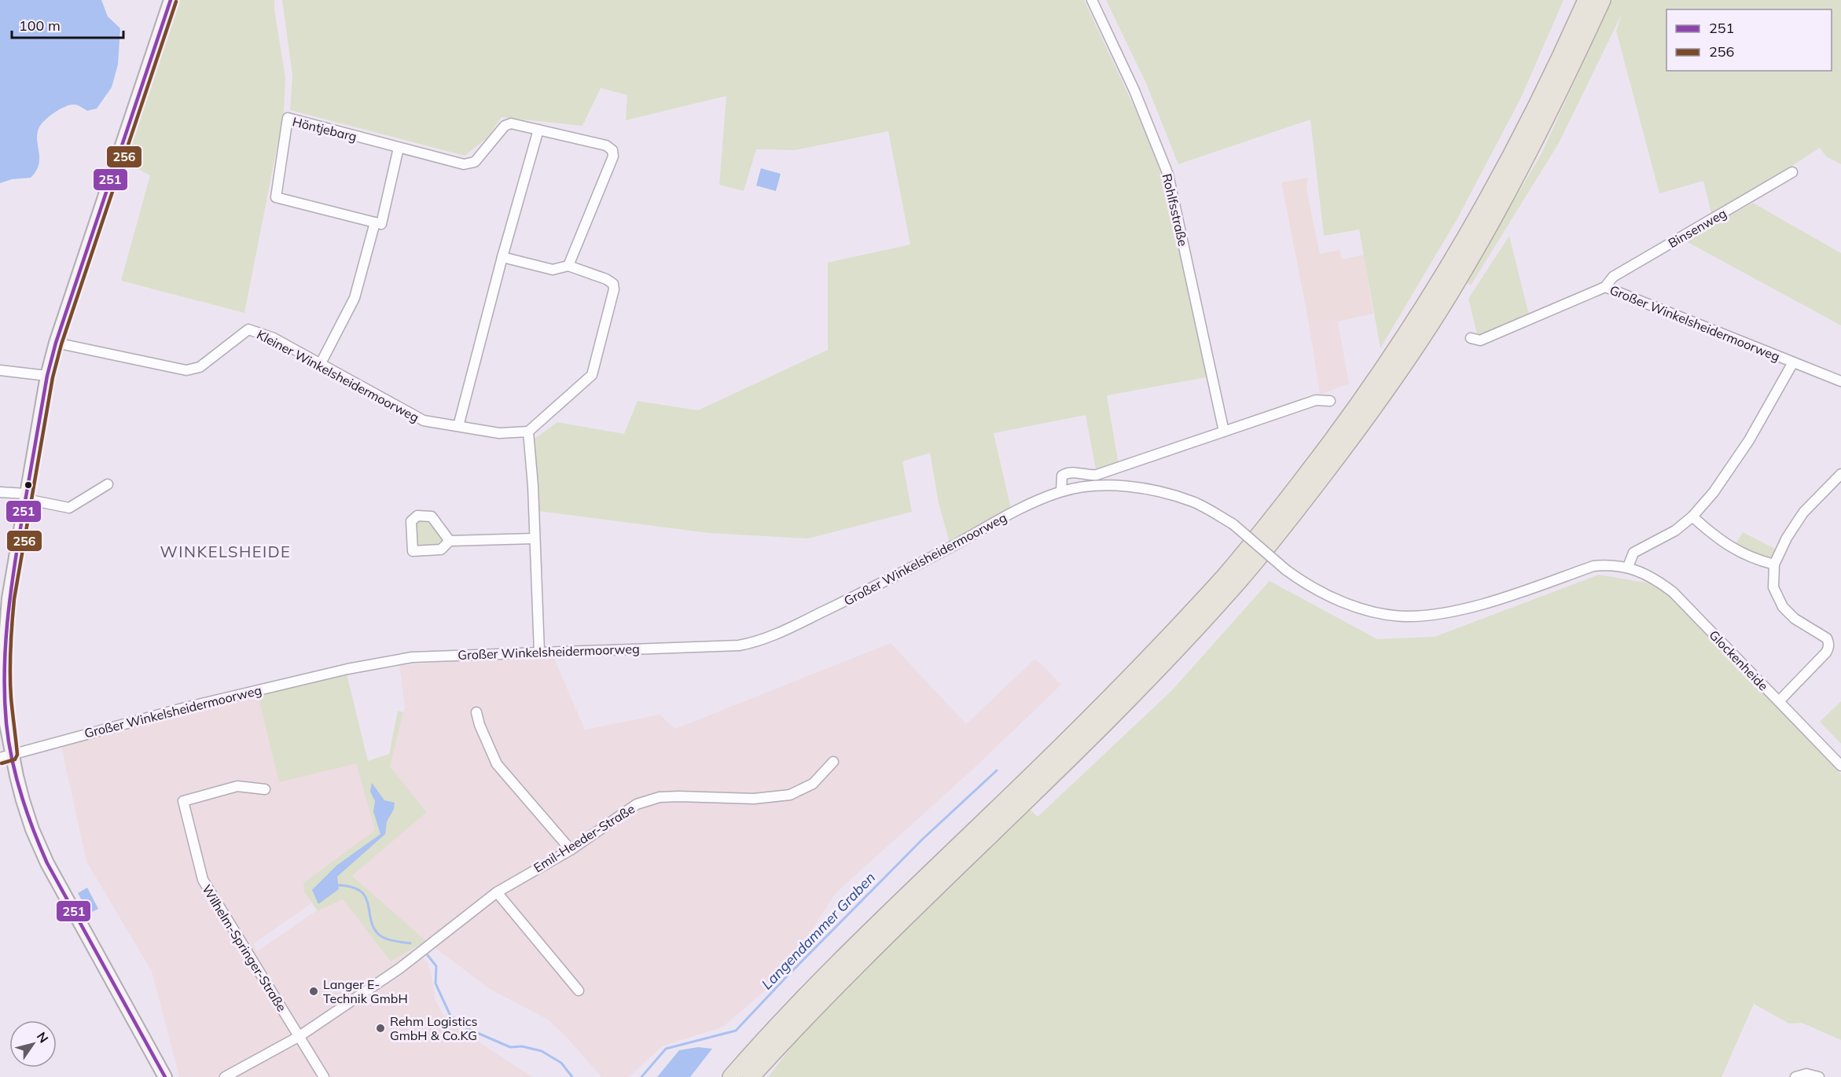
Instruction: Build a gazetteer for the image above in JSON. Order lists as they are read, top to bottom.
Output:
{
  "streets": {
    "street": [
      "Höntjebarg",
      "Rohlfsstraße",
      "Binsenweg",
      "Großer Winkelsheidermoorweg",
      "Kleiner Winkelsheidermoorweg",
      "Glockenheide",
      "Emil-Heeder-Straße",
      "Wilhelm-Springer-Straße"
    ]
  },
  "crossings": [
    ["Binsenweg", "Großer Winkelsheidermoorweg"],
    ["Großer Winkelsheidermoorweg", "Glockenheide"],
    ["Emil-Heeder-Straße", "Wilhelm-Springer-Straße"]
  ],
  "districts": ["WINKELSHEIDE"],
  "water": ["Langendammer Graben"],
  "places": ["Langer E- Technik GmbH", "Rehm Logistics GmbH & Co.KG"],
  "lines": ["transit line 251", "transit line 256"],
  "legend": ["251", "256"],
  "scale_bar": "100 m",
  "north": "top right"
}
